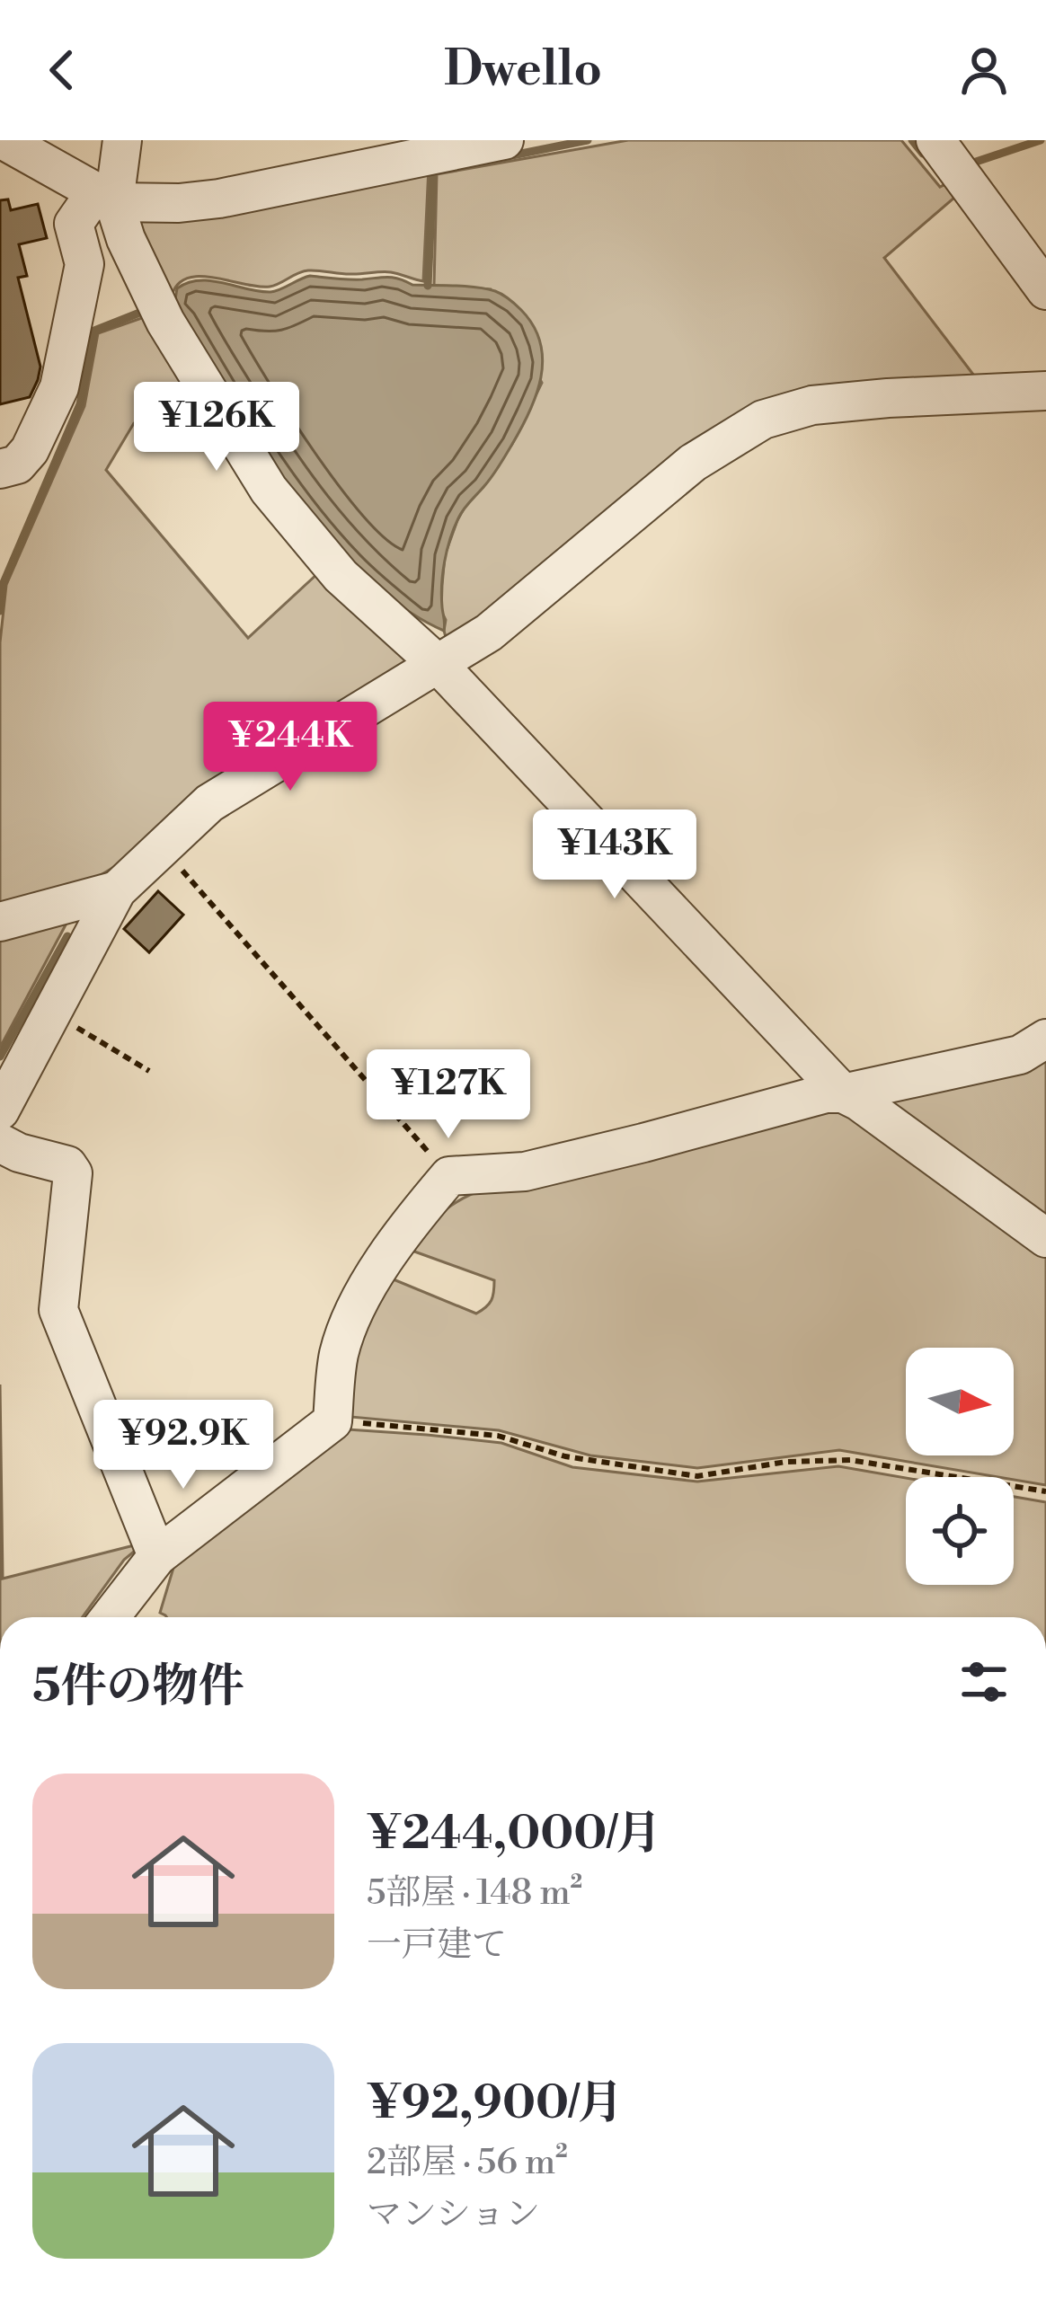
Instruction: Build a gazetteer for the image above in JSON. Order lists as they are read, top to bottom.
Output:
{
  "north": "right",
  "page": {
    "header": "Dwello",
    "price": [
      "¥126K",
      "¥244K",
      "¥143K",
      "¥127K",
      "¥92.9K"
    ],
    "heading": "5件の物件",
    "list": [
      {
        "name": "¥244,000/月",
        "note": "5部屋 · 148 m² · 一戸建て"
      },
      {
        "name": "¥92,900/月",
        "note": "2部屋 · 56 m² · マンション"
      }
    ]
  }
}
